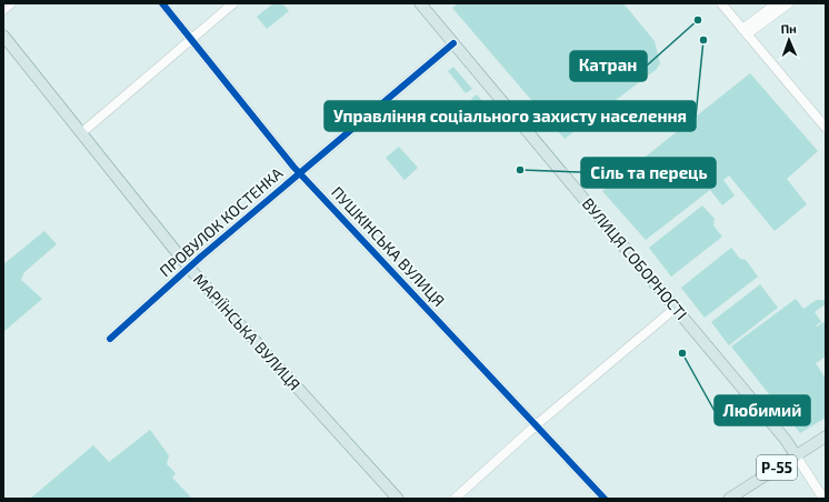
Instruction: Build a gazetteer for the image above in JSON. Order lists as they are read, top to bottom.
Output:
{
  "streets": {
    "main road": ["ВУЛИЦЯ СОБОРНОСТІ", "МАРІЇНСЬКА ВУЛИЦЯ", "Р-55"],
    "street": ["ПРОВУЛОК КОСТЕНКА", "ПУШКІНСЬКА ВУЛИЦЯ"]
  },
  "crossings": [
    ["ПРОВУЛОК КОСТЕНКА", "ПУШКІНСЬКА ВУЛИЦЯ"],
    ["ПРОВУЛОК КОСТЕНКА", "ВУЛИЦЯ СОБОРНОСТІ"],
    ["ПРОВУЛОК КОСТЕНКА", "МАРІЇНСЬКА ВУЛИЦЯ"],
    ["ВУЛИЦЯ СОБОРНОСТІ", "Р-55"]
  ],
  "places": [
    "Катран",
    "Управління соціального захисту населення",
    "Сіль та перець",
    "Любимий"
  ],
  "north": "top"
}
